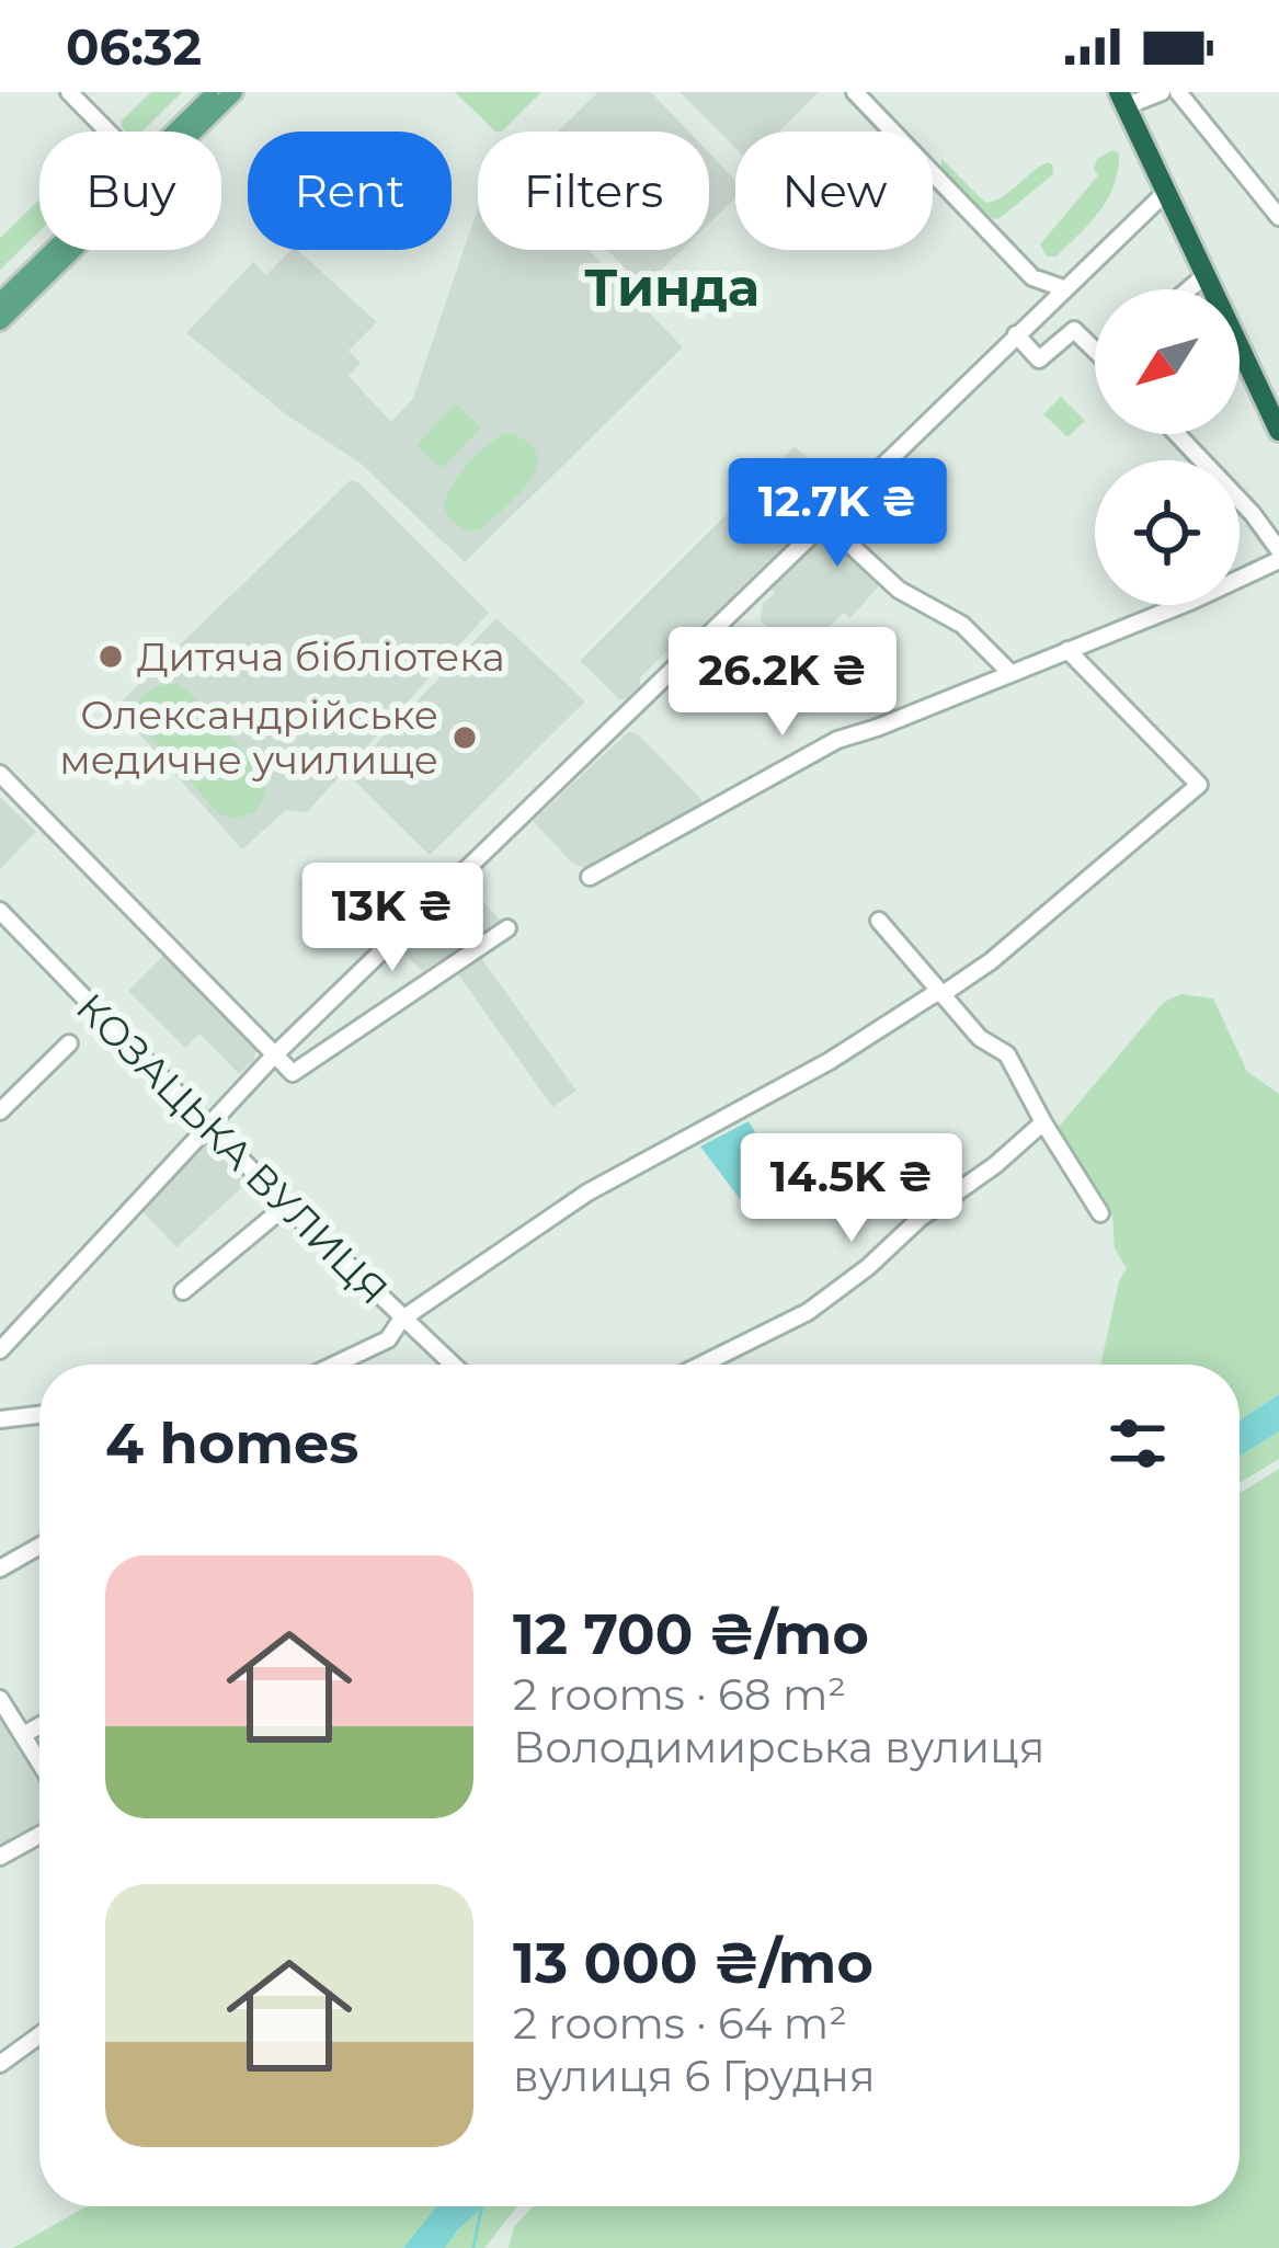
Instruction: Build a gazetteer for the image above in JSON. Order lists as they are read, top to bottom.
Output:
{
  "streets": {
    "street": ["КОЗАЦЬКА ВУЛИЦЯ"]
  },
  "districts": ["Тинда"],
  "places": ["Дитяча бібліотека", "Олександрійське медичне училище"],
  "north": "bottom left",
  "page": {
    "status": "06:32",
    "chip": [
      "Buy",
      "Rent",
      "Filters",
      "New"
    ],
    "price": [
      "12.7K ₴",
      "26.2K ₴",
      "13K ₴",
      "14.5K ₴"
    ],
    "heading": "4 homes",
    "list": [
      {
        "name": "12 700 ₴/mo",
        "note": "2 rooms · 68 m² · Володимирська вулиця"
      },
      {
        "name": "13 000 ₴/mo",
        "note": "2 rooms · 64 m² · вулиця 6 Грудня"
      }
    ]
  }
}
